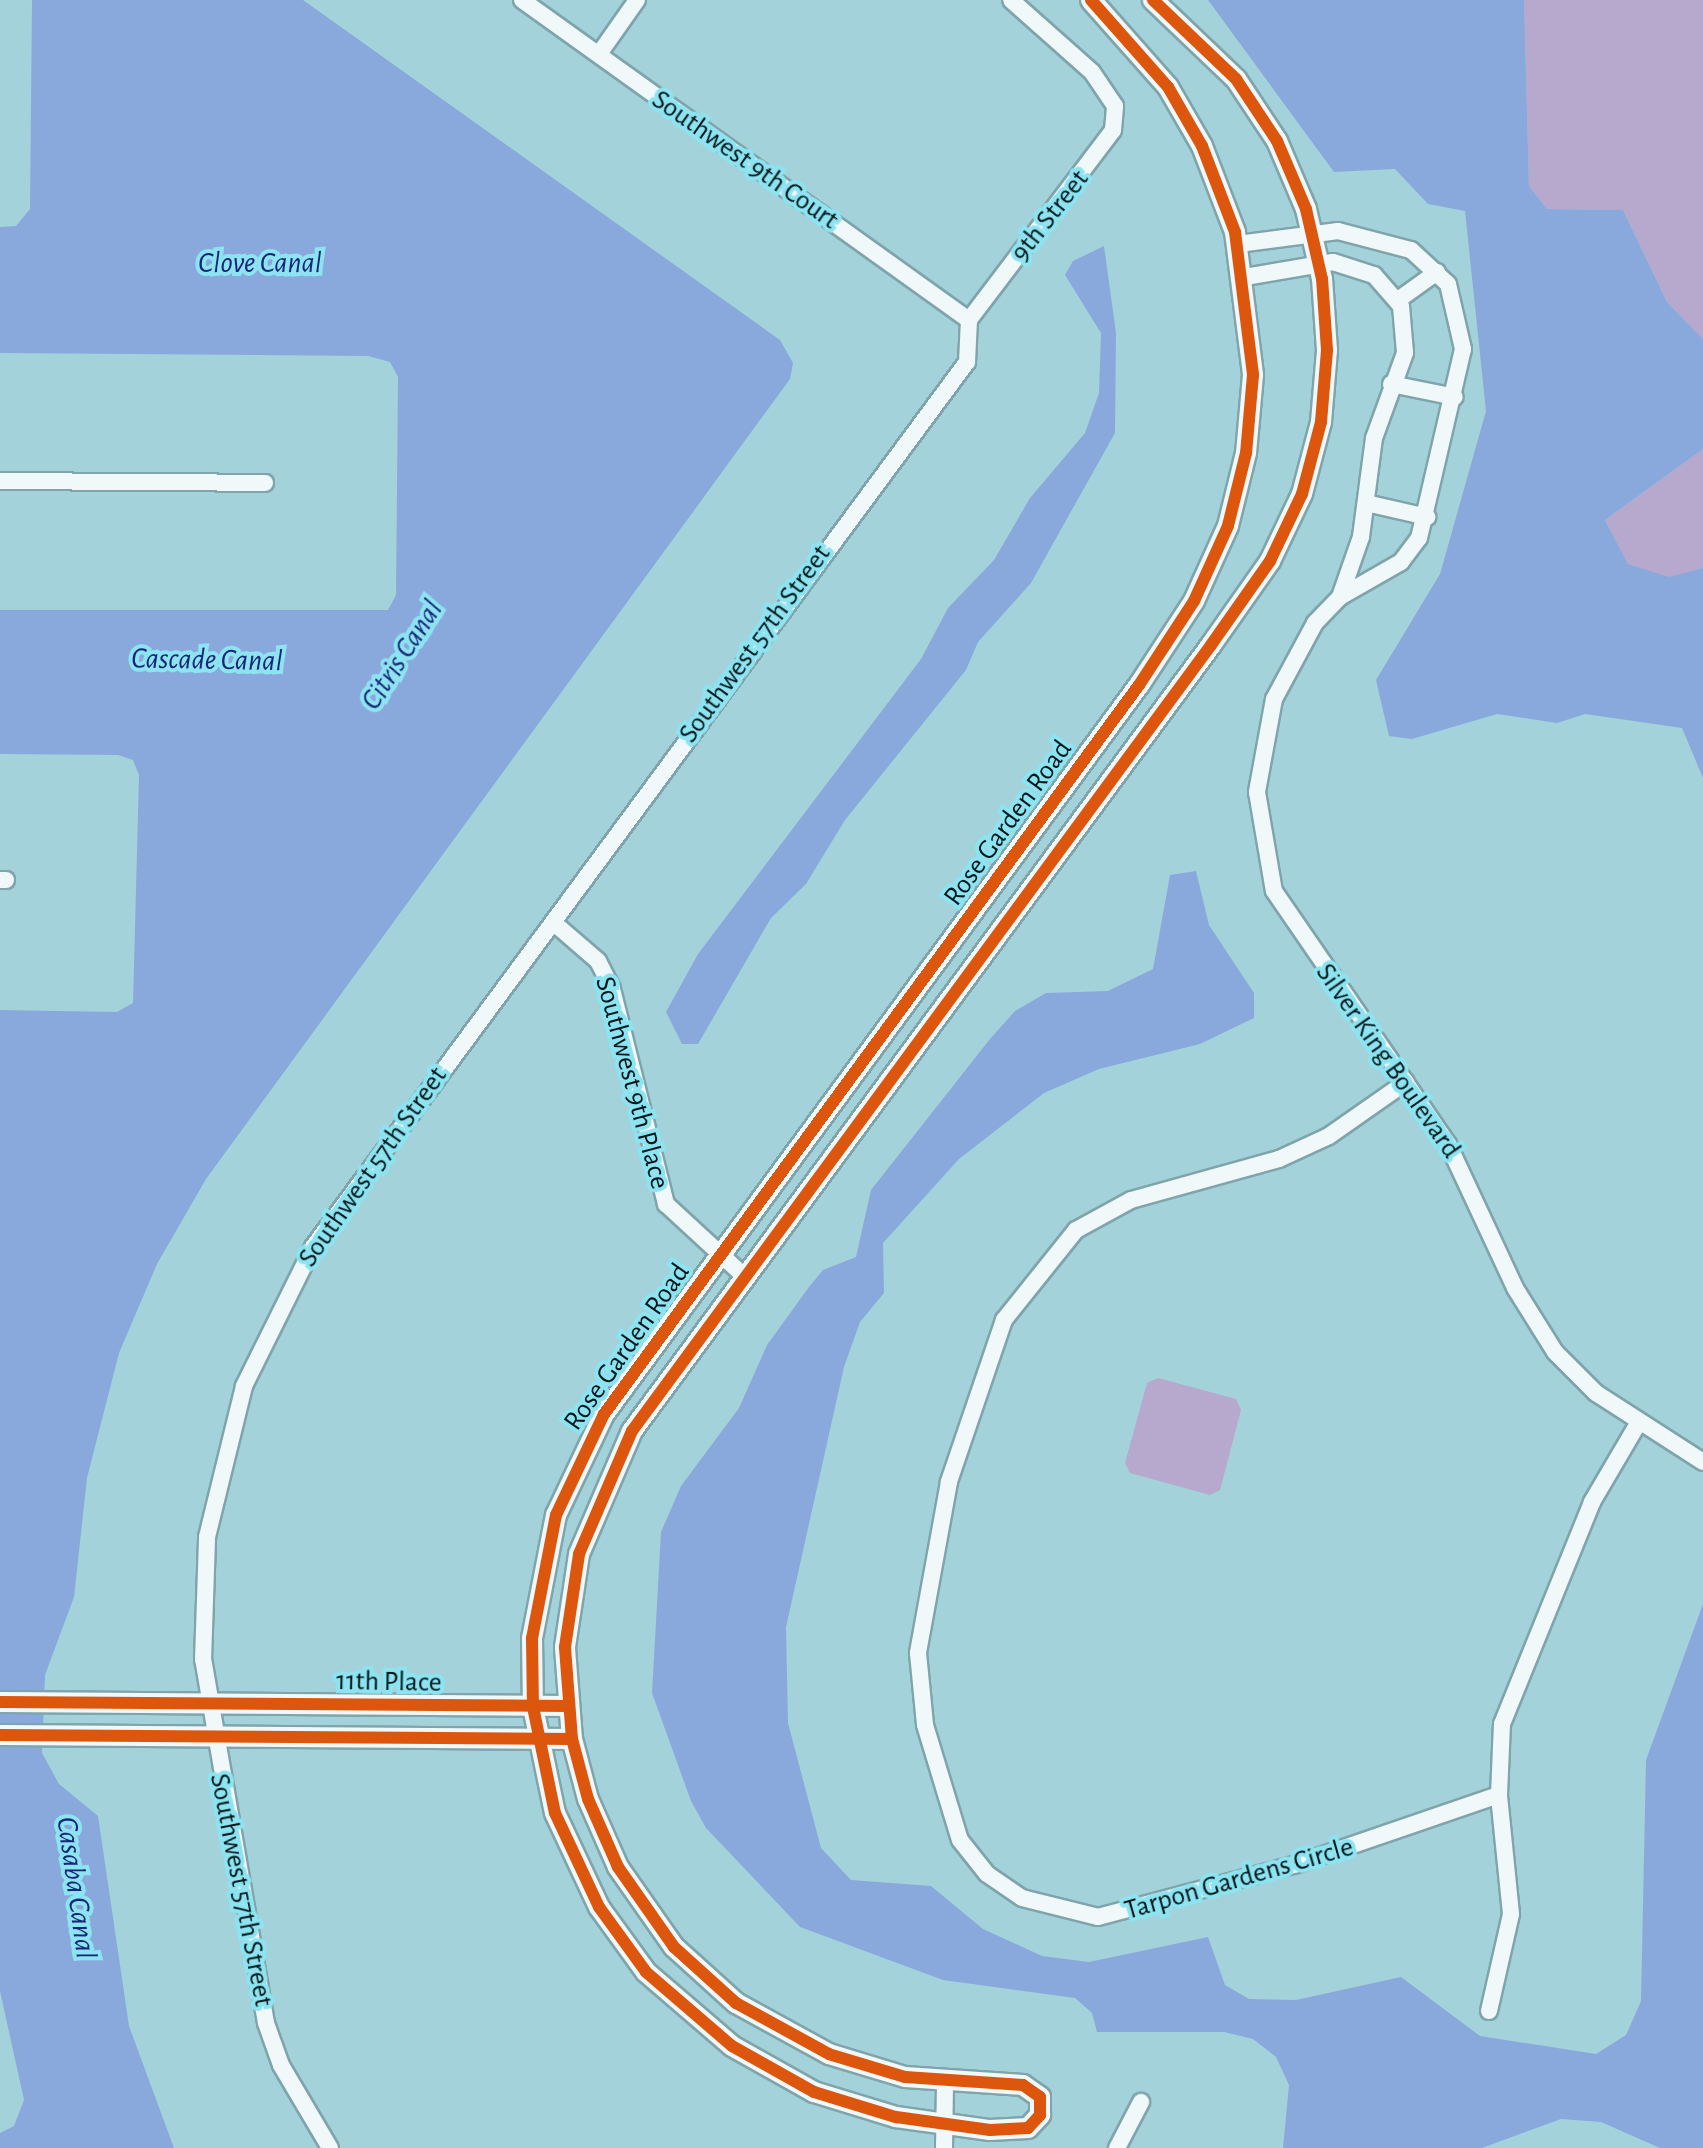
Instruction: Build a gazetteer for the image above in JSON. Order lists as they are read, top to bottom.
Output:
{
  "streets": {
    "street": [
      "Southwest 9th Court",
      "9th Street",
      "Southwest 57th Street",
      "Rose Garden Road",
      "Silver King Boulevard",
      "Southwest 9th Place",
      "11th Place",
      "Tarpon Gardens Circle"
    ]
  },
  "crossings": [
    ["Southwest 9th Court", "9th Street"],
    ["Southwest 9th Court", "Southwest 57th Street"],
    ["9th Street", "Southwest 57th Street"],
    ["Southwest 57th Street", "Southwest 9th Place"],
    ["Southwest 57th Street", "11th Place"],
    ["Rose Garden Road", "Silver King Boulevard"],
    ["Rose Garden Road", "Southwest 9th Place"],
    ["Rose Garden Road", "11th Place"],
    ["Silver King Boulevard", "Tarpon Gardens Circle"]
  ],
  "water": [
    "Clove Canal",
    "Citris Canal",
    "Cascade Canal",
    "Casaba Canal"
  ]
}
